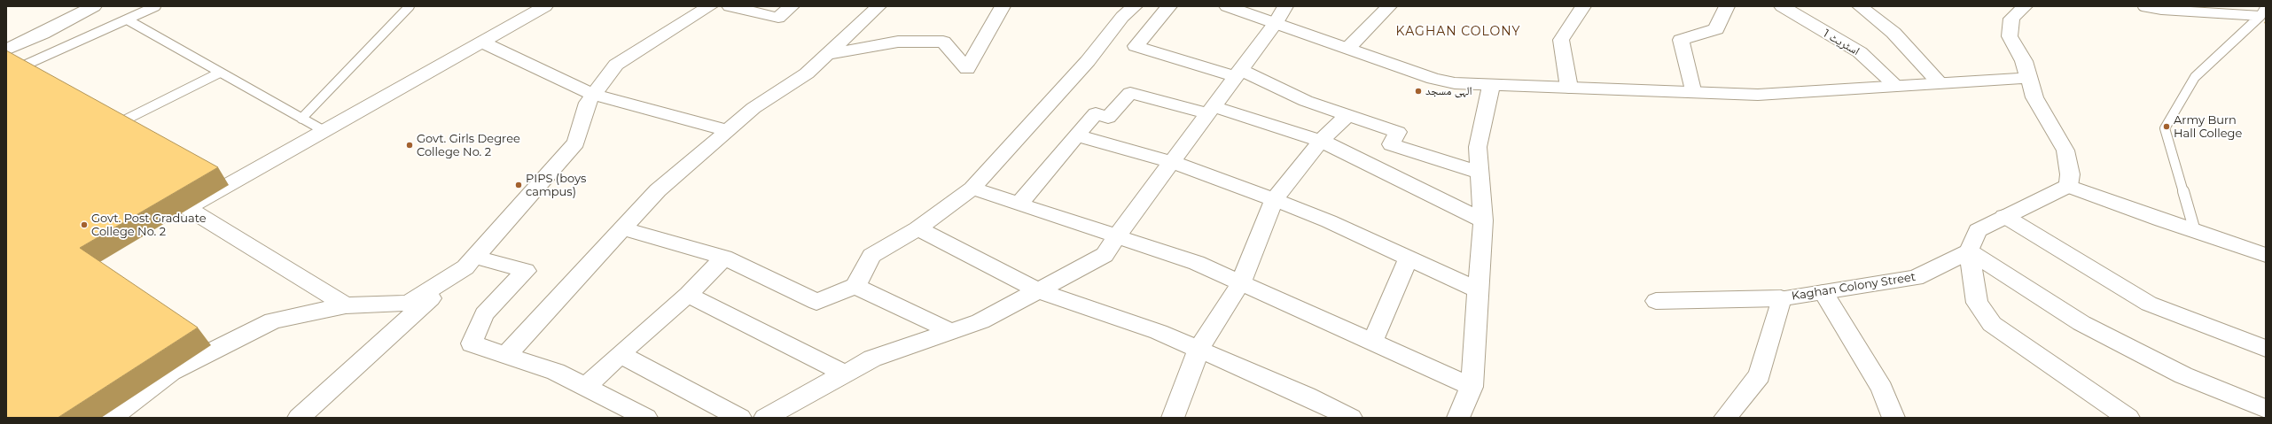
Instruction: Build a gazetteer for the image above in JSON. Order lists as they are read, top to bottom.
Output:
{
  "streets": {
    "street": ["اسٹریٹ 1", "Kaghan Colony Street"]
  },
  "districts": ["KAGHAN COLONY"],
  "places": [
    "الہی مسجد",
    "Army Burn Hall College",
    "Govt. Girls Degree College No. 2",
    "PIPS (boys campus)",
    "Govt. Post Graduate College No. 2"
  ]
}
